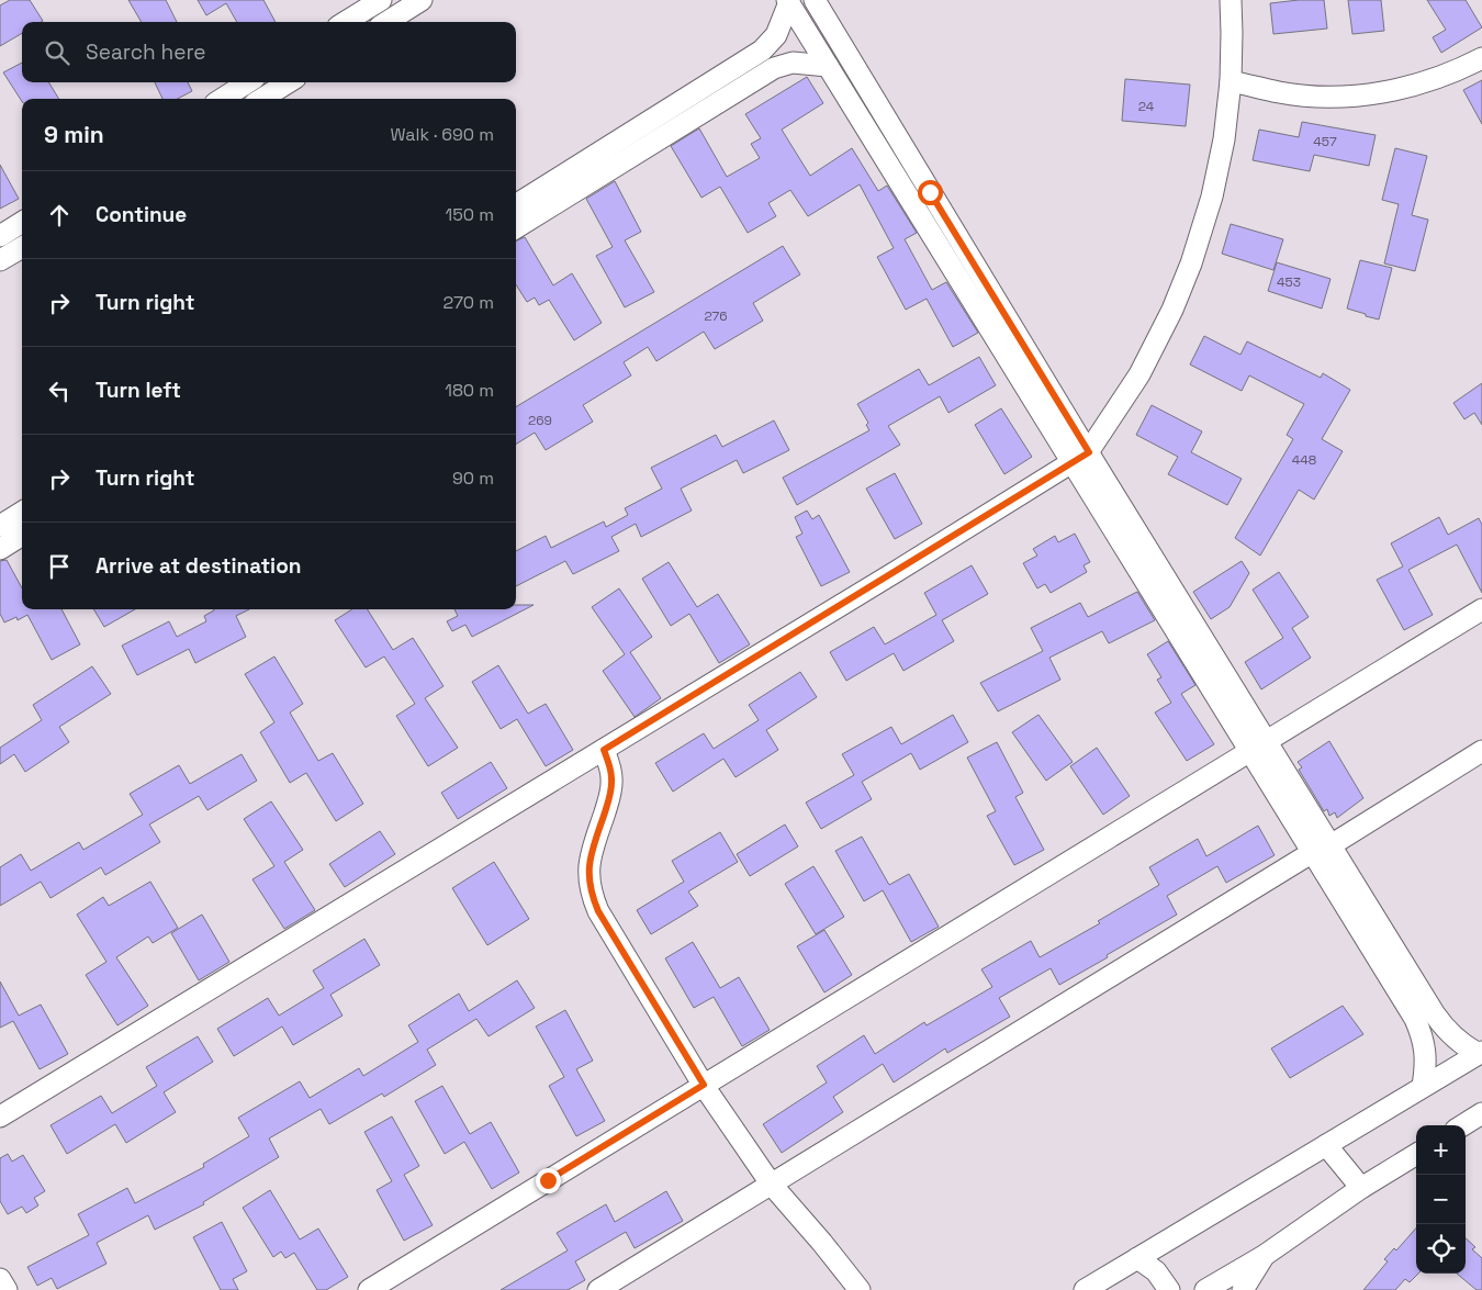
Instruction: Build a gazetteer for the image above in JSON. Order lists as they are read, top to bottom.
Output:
{
  "house_numbers": [
    "24",
    "457",
    "453",
    "276",
    "269",
    "448"
  ],
  "page": {
    "search": "Search here",
    "heading": ["9 min", "Walk · 690 m"],
    "list": [
      ["Continue", "150 m"],
      ["Turn right", "270 m"],
      ["Turn left", "180 m"],
      ["Turn right", "90 m"],
      "Arrive at destination"
    ],
    "map_buttons": ["+", "−"]
  }
}
